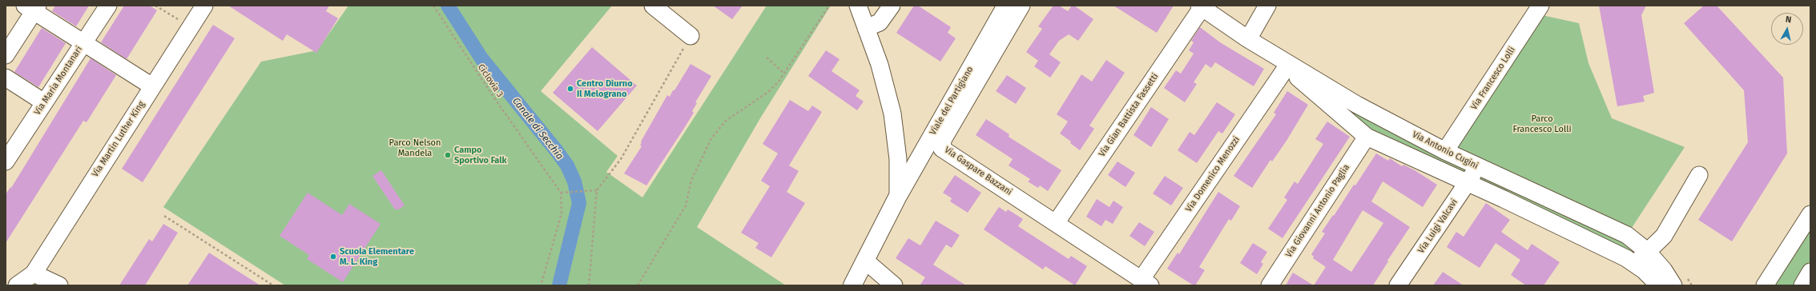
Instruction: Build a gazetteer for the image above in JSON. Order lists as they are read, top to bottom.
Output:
{
  "streets": {
    "main road": ["Viale del Partigiano"],
    "street": [
      "Via Francesco Lolli",
      "Via Maria Montanari",
      "Via Gian Battista Fassetti",
      "Via Martin Luther King",
      "Via Antonio Cugini",
      "Via Gaspare Bazzani",
      "Via Domenico Menozzi",
      "Via Giovanni Antonio Paglia",
      "Via Luigi Valcavi"
    ],
    "path": ["Ciclovia 3"]
  },
  "crossings": [
    ["Via Francesco Lolli", "Via Antonio Cugini"],
    ["Via Gian Battista Fassetti", "Via Antonio Cugini"],
    ["Via Gian Battista Fassetti", "Via Gaspare Bazzani"],
    ["Via Antonio Cugini", "Via Domenico Menozzi"],
    ["Via Antonio Cugini", "Via Giovanni Antonio Paglia"],
    ["Via Antonio Cugini", "Via Luigi Valcavi"],
    ["Via Gaspare Bazzani", "Via Domenico Menozzi"]
  ],
  "water": ["Canale di Secchia"],
  "parks": ["Parco Francesco Lolli", "Parco Nelson Mandela"],
  "places": ["Centro Diurno Il Melograno", "Campo Sportivo Falk", "Scuola Elementare M. L. King"],
  "north": "top"
}
